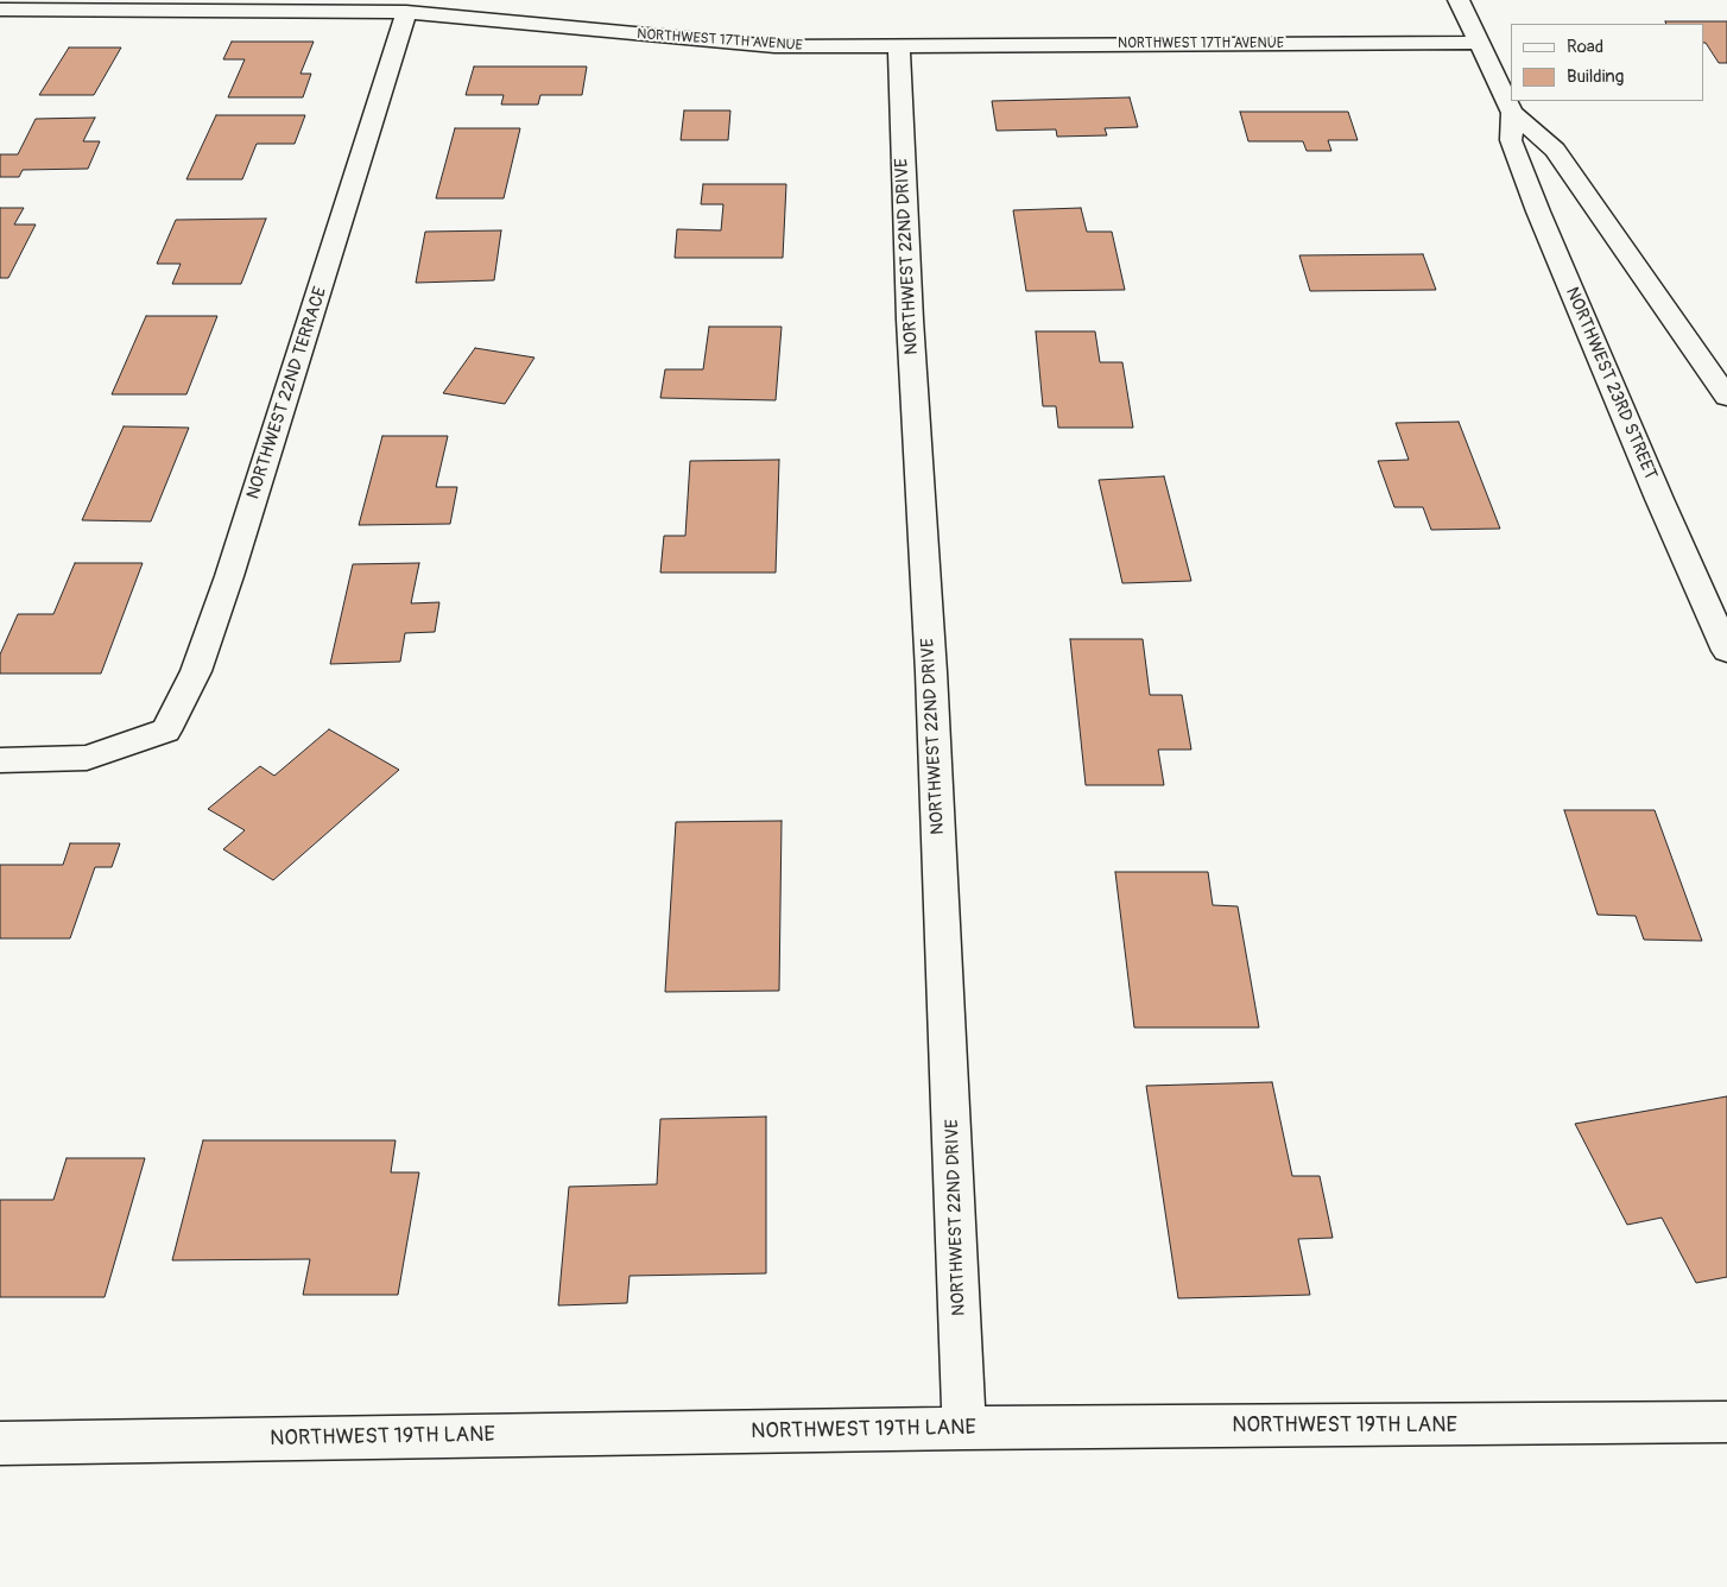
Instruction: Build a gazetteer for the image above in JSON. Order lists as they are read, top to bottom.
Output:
{
  "streets": {
    "street": [
      "NORTHWEST 17TH AVENUE",
      "NORTHWEST 22ND DRIVE",
      "NORTHWEST 23RD STREET",
      "NORTHWEST 22ND TERRACE",
      "NORTHWEST 19TH LANE"
    ]
  },
  "crossings": [
    ["NORTHWEST 17TH AVENUE", "NORTHWEST 22ND DRIVE"],
    ["NORTHWEST 17TH AVENUE", "NORTHWEST 23RD STREET"],
    ["NORTHWEST 17TH AVENUE", "NORTHWEST 22ND TERRACE"],
    ["NORTHWEST 22ND DRIVE", "NORTHWEST 19TH LANE"]
  ],
  "legend": ["Road", "Building"]
}
